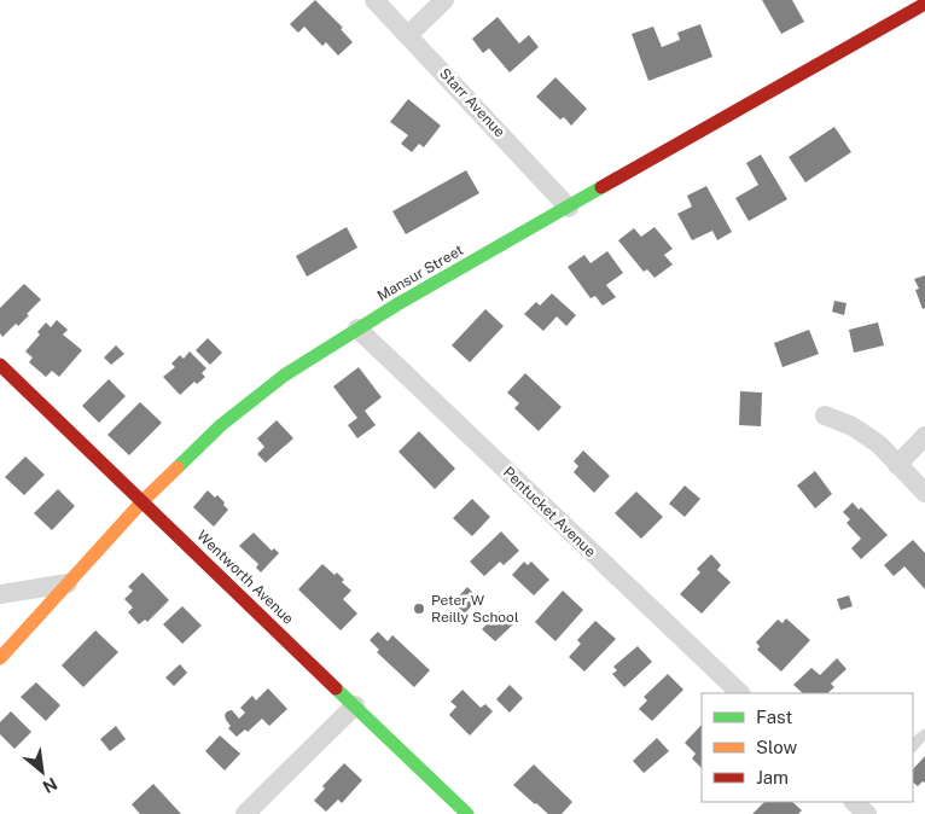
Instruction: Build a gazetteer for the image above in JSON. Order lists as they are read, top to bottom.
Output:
{
  "streets": {
    "street": [
      "Starr Avenue",
      "Mansur Street",
      "Pentucket Avenue",
      "Wentworth Avenue"
    ]
  },
  "crossings": [
    ["Starr Avenue", "Mansur Street"],
    ["Mansur Street", "Pentucket Avenue"],
    ["Mansur Street", "Wentworth Avenue"]
  ],
  "places": ["Peter W Reilly School"],
  "legend": ["Fast", "Slow", "Jam"],
  "north": "bottom right"
}
